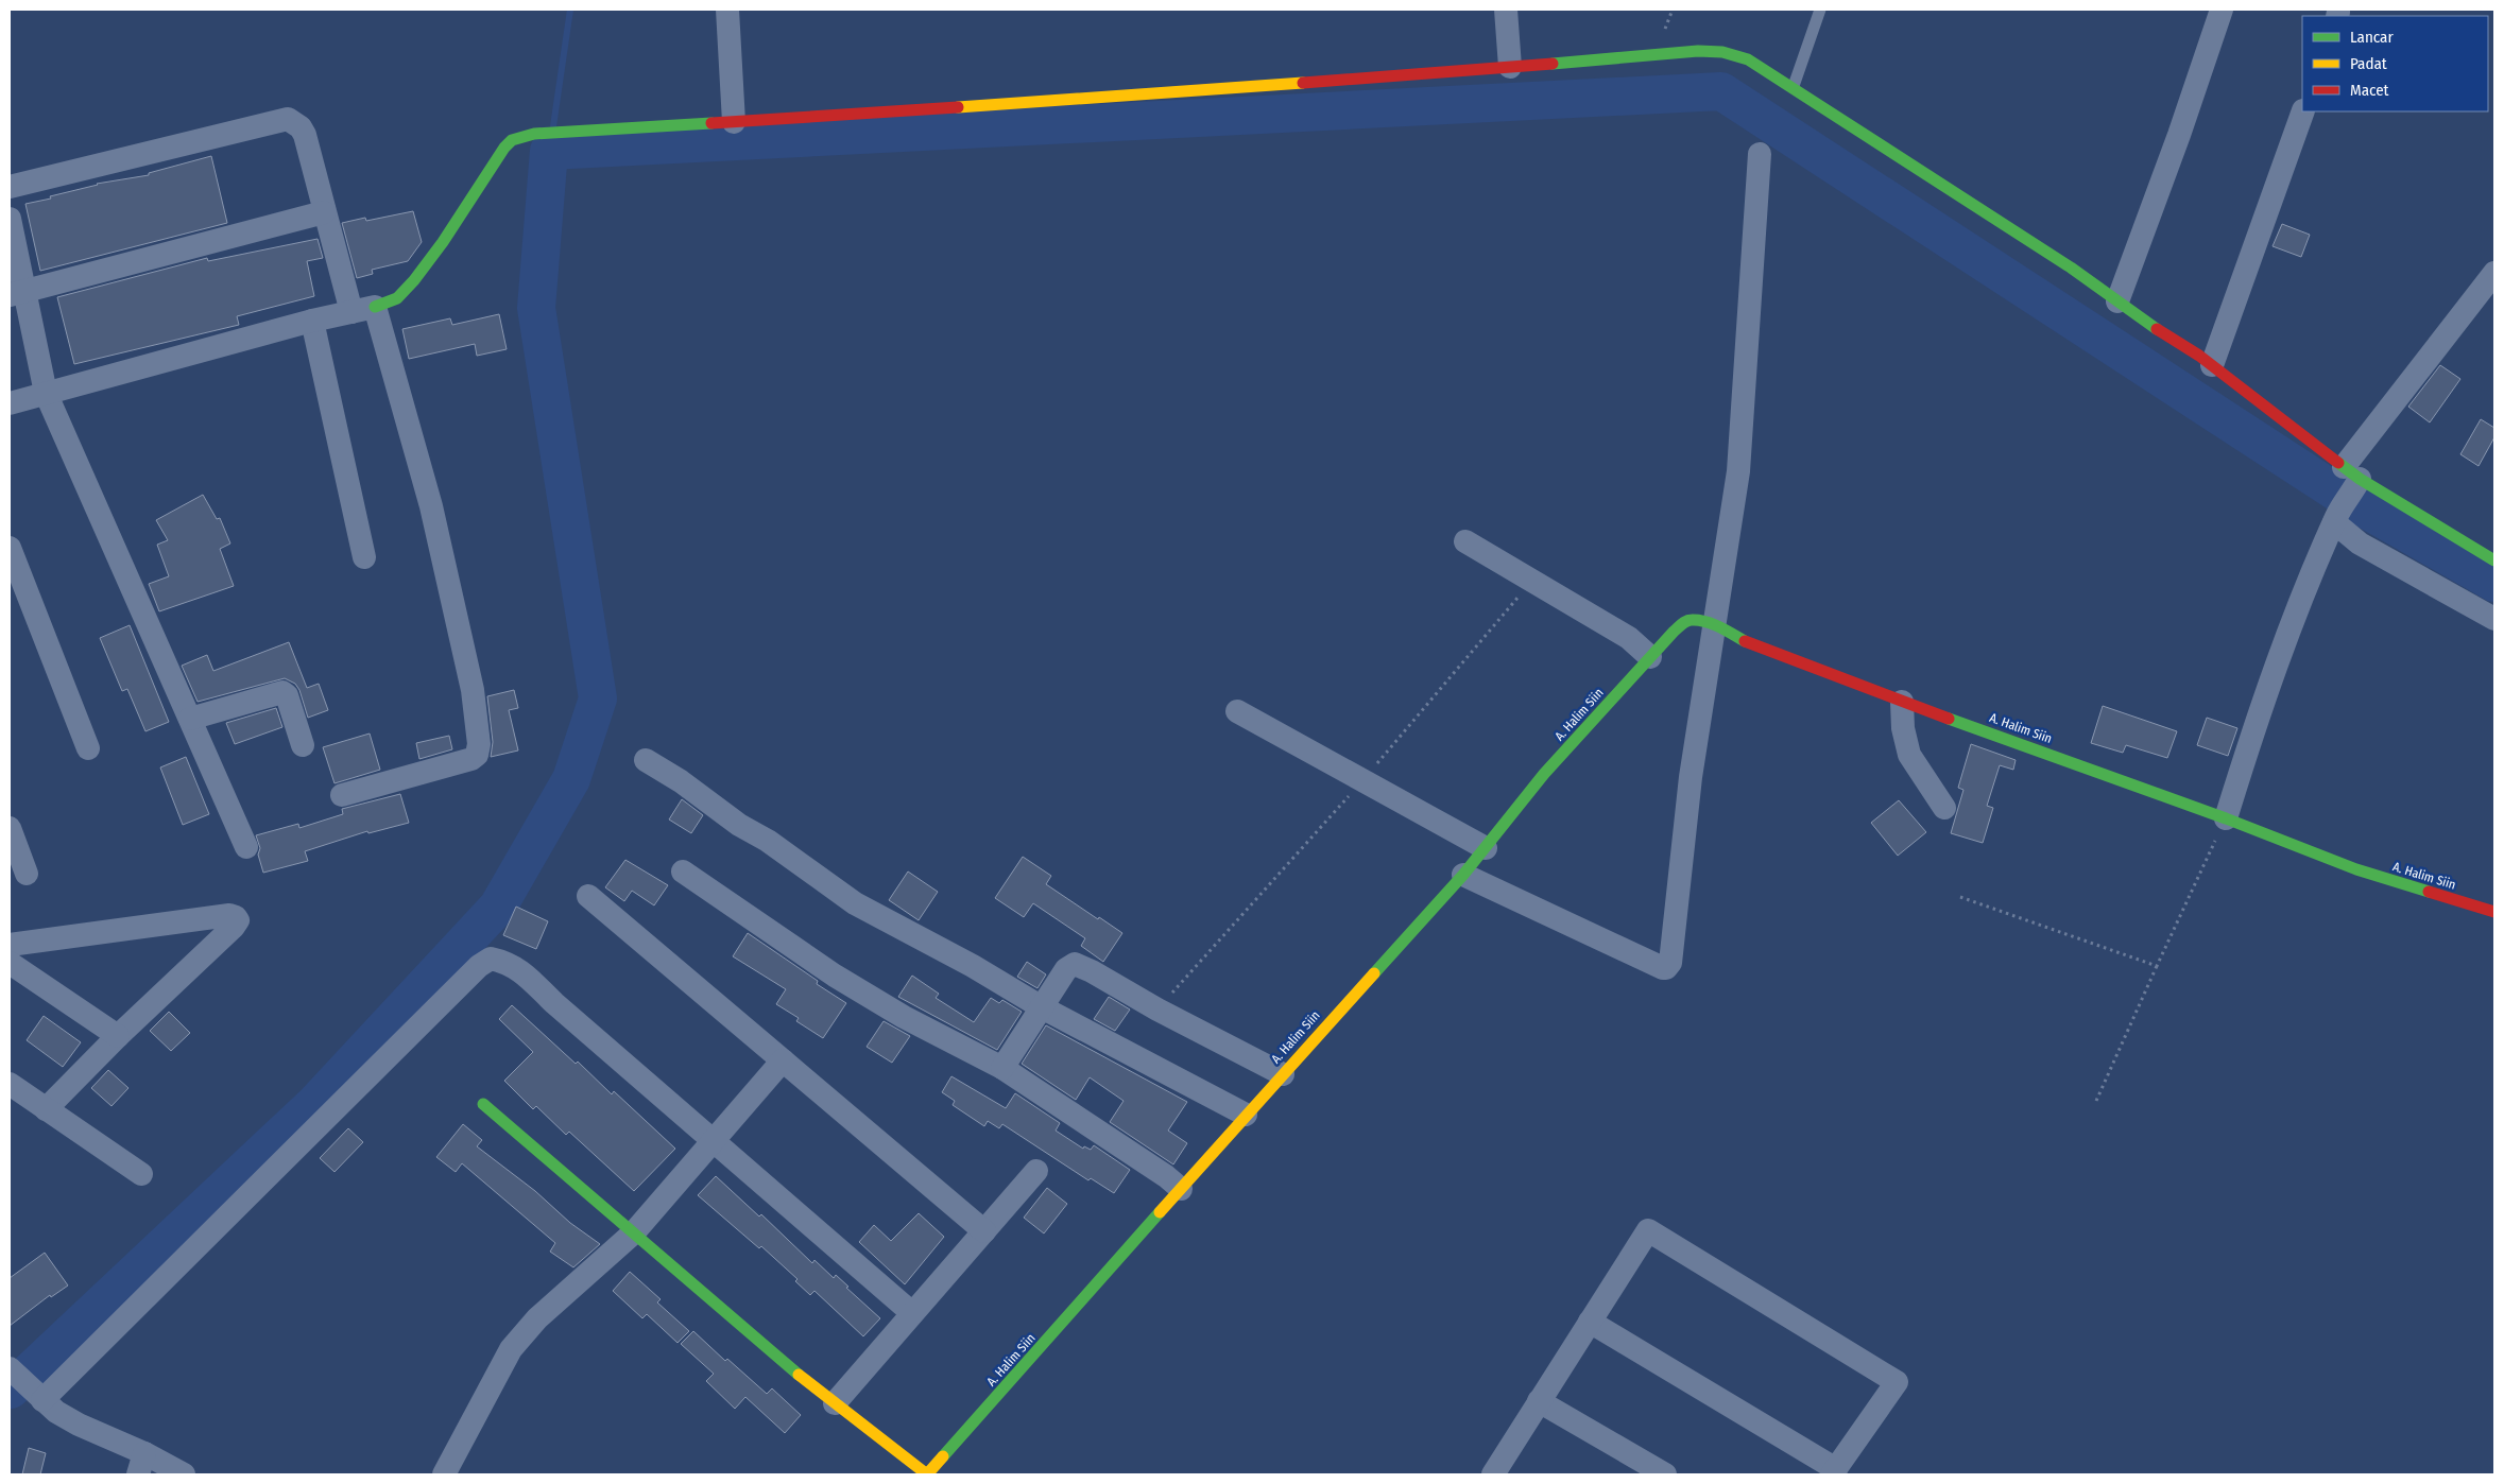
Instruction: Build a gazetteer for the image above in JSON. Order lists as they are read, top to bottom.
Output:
{
  "streets": {
    "street": ["A. Halim Siin"]
  },
  "legend": ["Lancar", "Padat", "Macet"]
}
